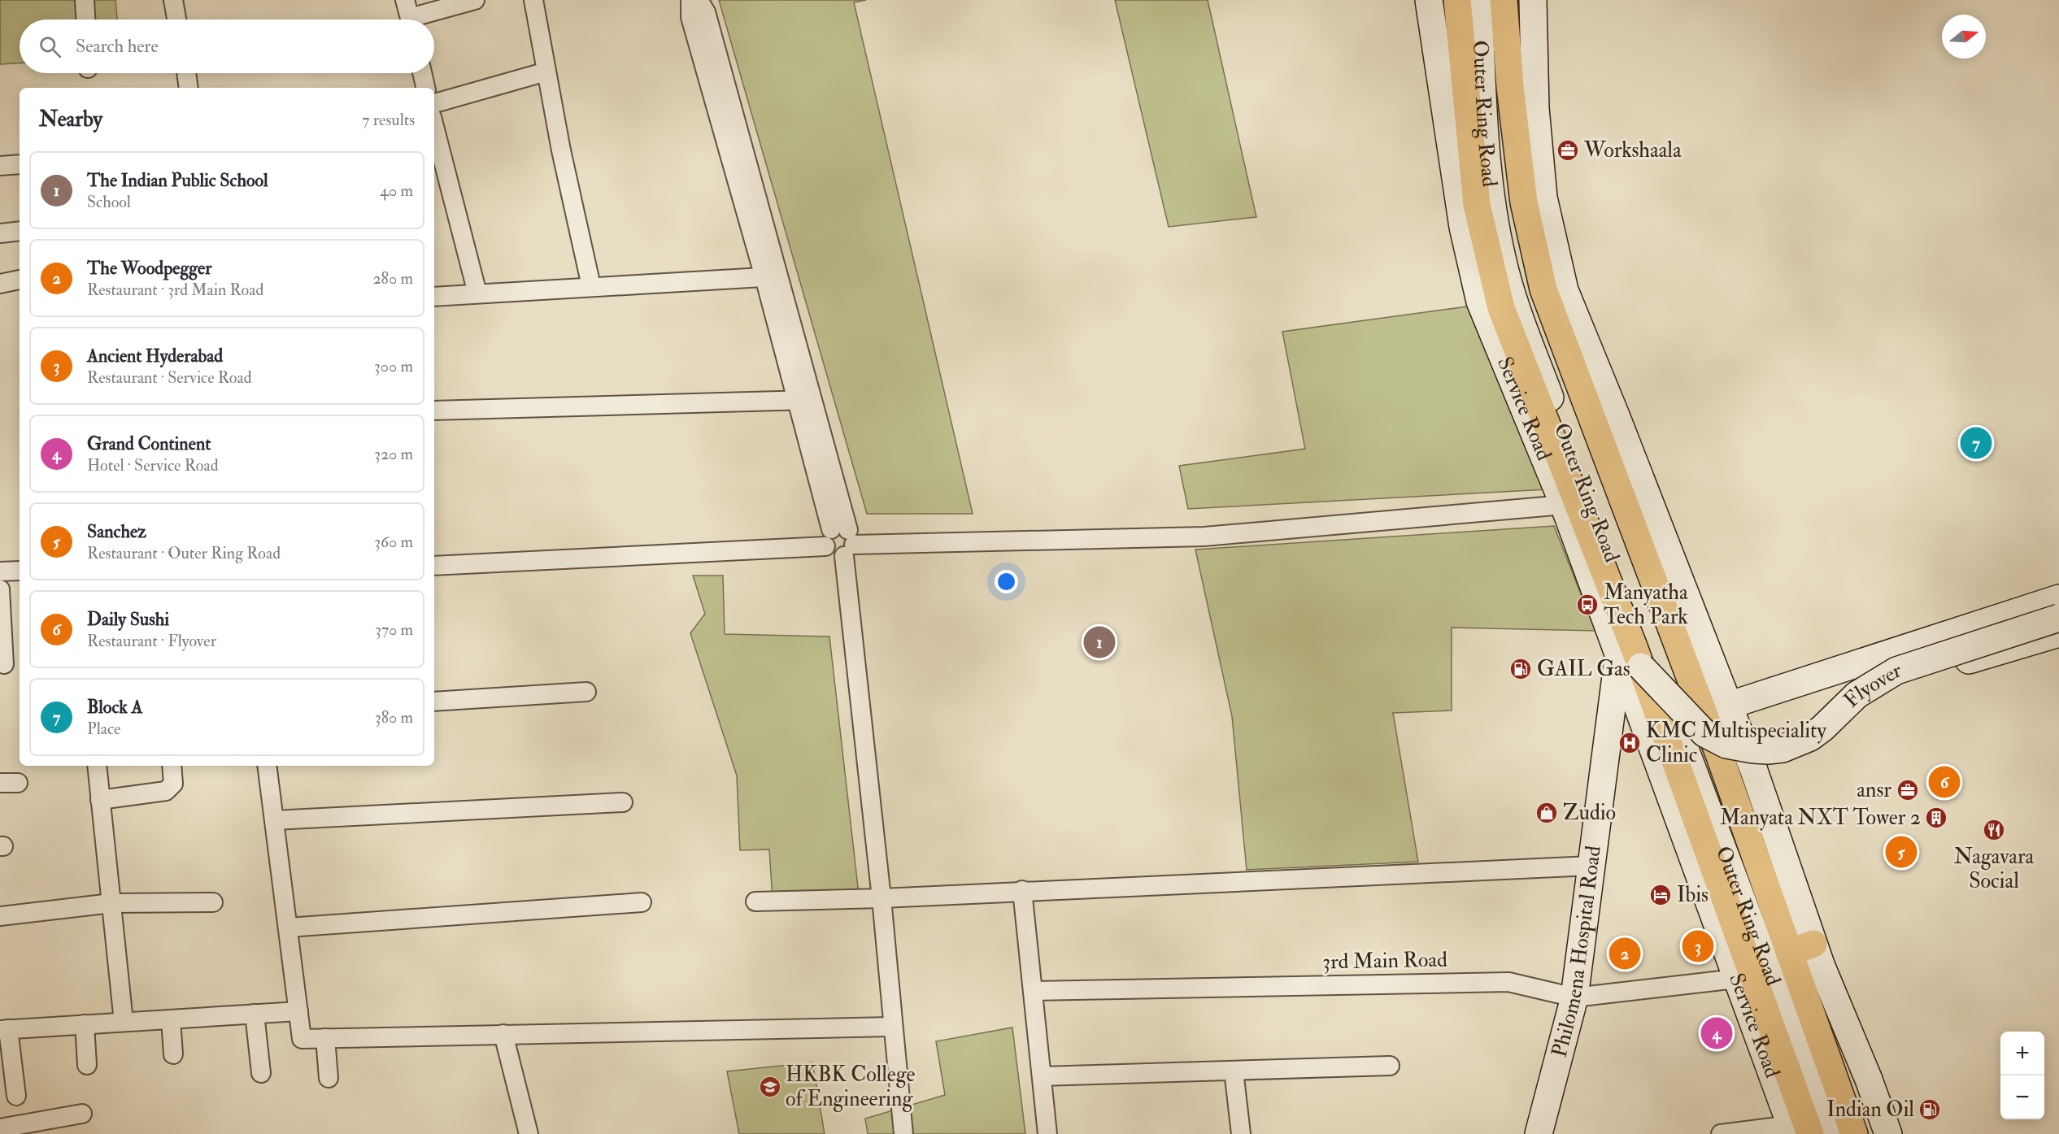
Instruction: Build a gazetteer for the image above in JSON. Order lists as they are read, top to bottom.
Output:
{
  "streets": {
    "highway": ["Outer Ring Road"],
    "street": [
      "Service Road",
      "Flyover",
      "Philomena Hospital Road",
      "3rd Main Road"
    ]
  },
  "crossings": [
    ["Service Road", "Philomena Hospital Road"],
    ["Service Road", "3rd Main Road"],
    ["Philomena Hospital Road", "3rd Main Road"]
  ],
  "places": {
    "office": ["Workshaala", "ansr"],
    "bus stop": ["Manyatha Tech Park"],
    "fuel station": ["GAIL Gas", "Indian Oil"],
    "hospital": ["KMC Multispeciality Clinic"],
    "shop": ["Zudio"],
    "building": ["Manyata NXT Tower 2"],
    "restaurant": ["Nagavara Social"],
    "hotel": ["Ibis"],
    "school or university": ["HKBK College of Engineering"]
  },
  "north": "right",
  "page": {
    "search": "Search here",
    "heading": ["Nearby", "7 results"],
    "list": [
      {
        "mark": "1",
        "name": "The Indian Public School",
        "note": "School",
        "value": "40 m"
      },
      {
        "mark": "2",
        "name": "The Woodpegger",
        "note": "Restaurant · 3rd Main Road",
        "value": "280 m"
      },
      {
        "mark": "3",
        "name": "Ancient Hyderabad",
        "note": "Restaurant · Service Road",
        "value": "300 m"
      },
      {
        "mark": "4",
        "name": "Grand Continent",
        "note": "Hotel · Service Road",
        "value": "320 m"
      },
      {
        "mark": "5",
        "name": "Sanchez",
        "note": "Restaurant · Outer Ring Road",
        "value": "360 m"
      },
      {
        "mark": "6",
        "name": "Daily Sushi",
        "note": "Restaurant · Flyover",
        "value": "370 m"
      },
      {
        "mark": "7",
        "name": "Block A",
        "note": "Place",
        "value": "380 m"
      }
    ],
    "pins": [
      "7",
      "1",
      "6",
      "5",
      "3",
      "2",
      "4"
    ],
    "map_buttons": ["+", "−"]
  }
}
